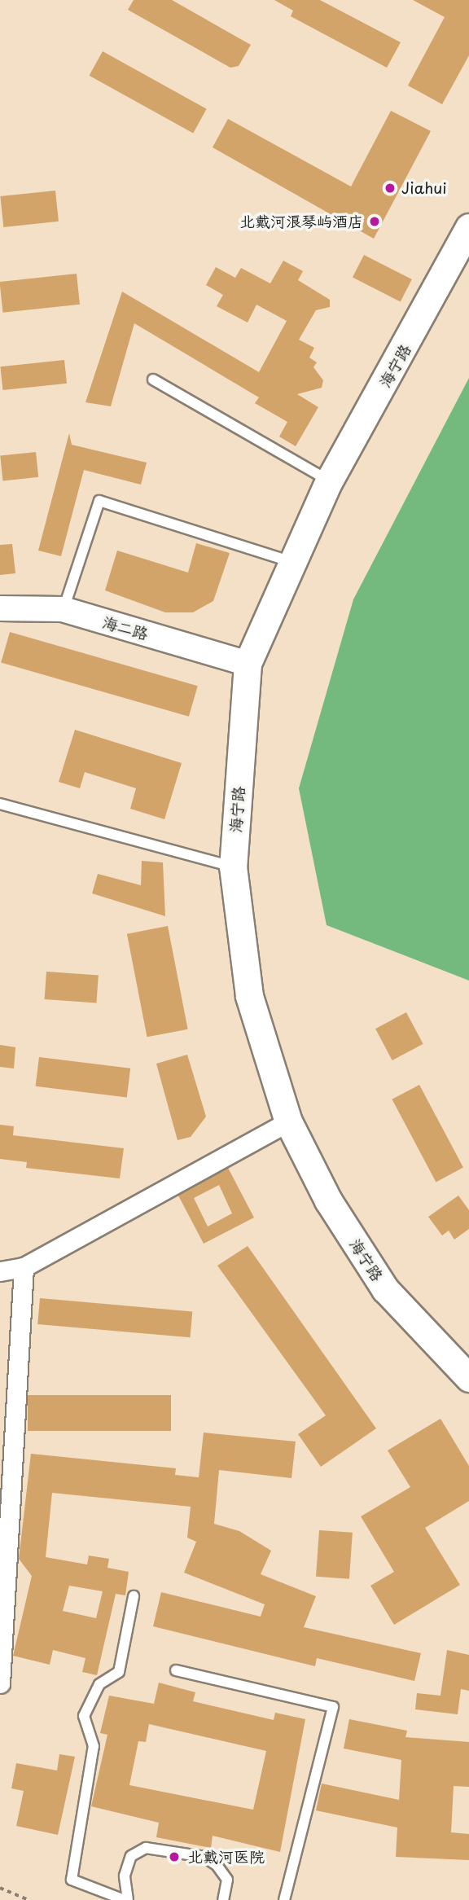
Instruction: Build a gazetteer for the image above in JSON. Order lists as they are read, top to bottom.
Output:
{
  "streets": {
    "main road": ["海宁路"],
    "street": ["海二路"]
  },
  "crossings": [
    ["海宁路", "海二路"]
  ],
  "places": ["Jiahui", "北戴河浪琴屿酒店", "北戴河医院"]
}
